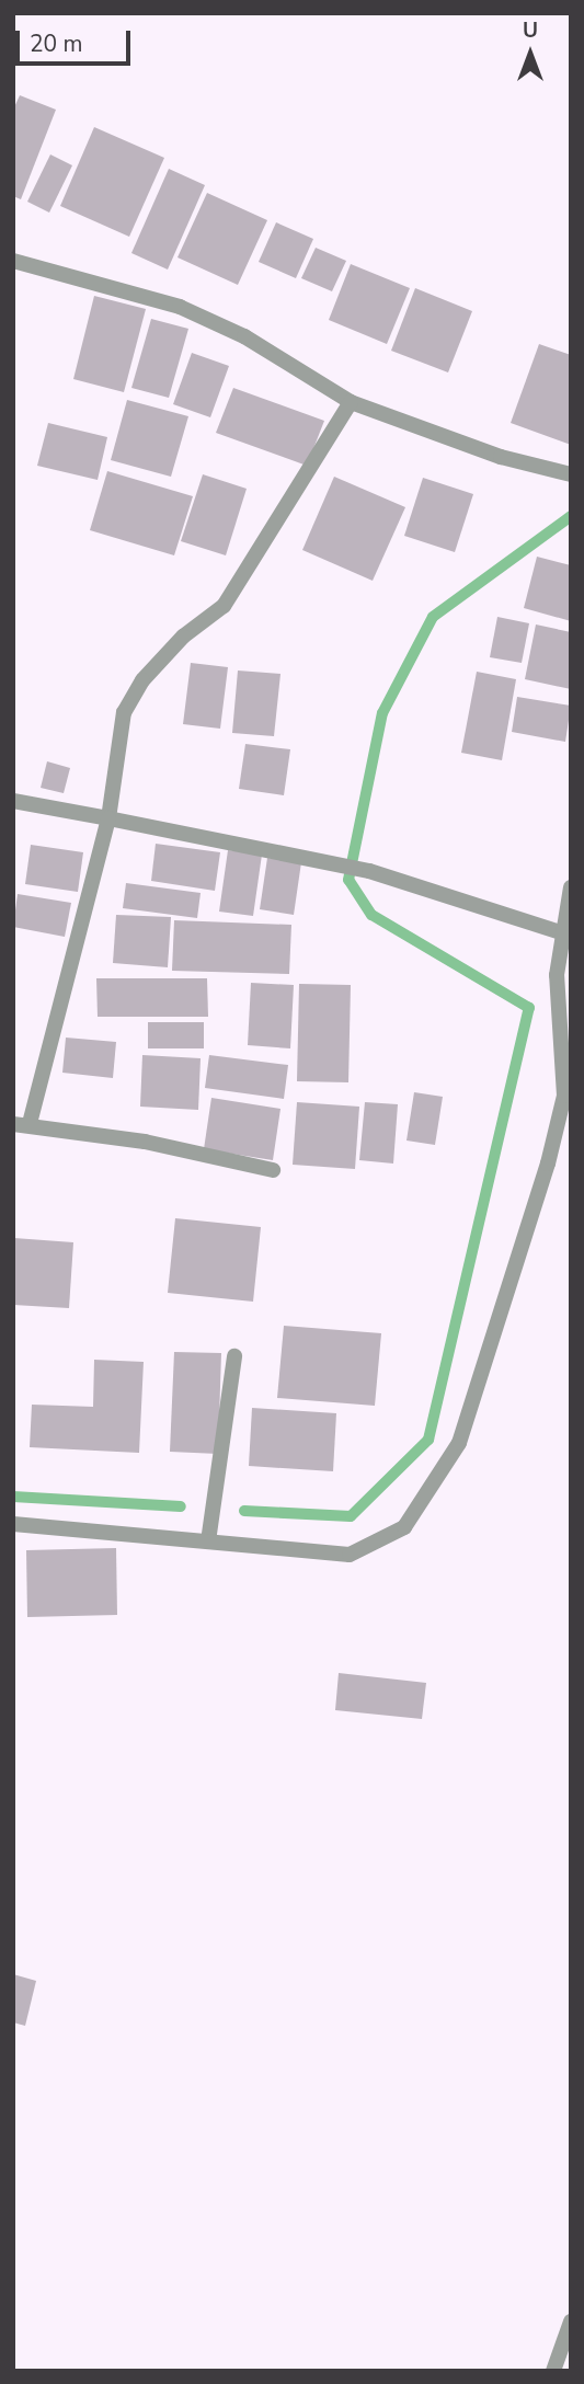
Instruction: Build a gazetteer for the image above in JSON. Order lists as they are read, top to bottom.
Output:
{
  "scale_bar": "20 m",
  "north": "top"
}
